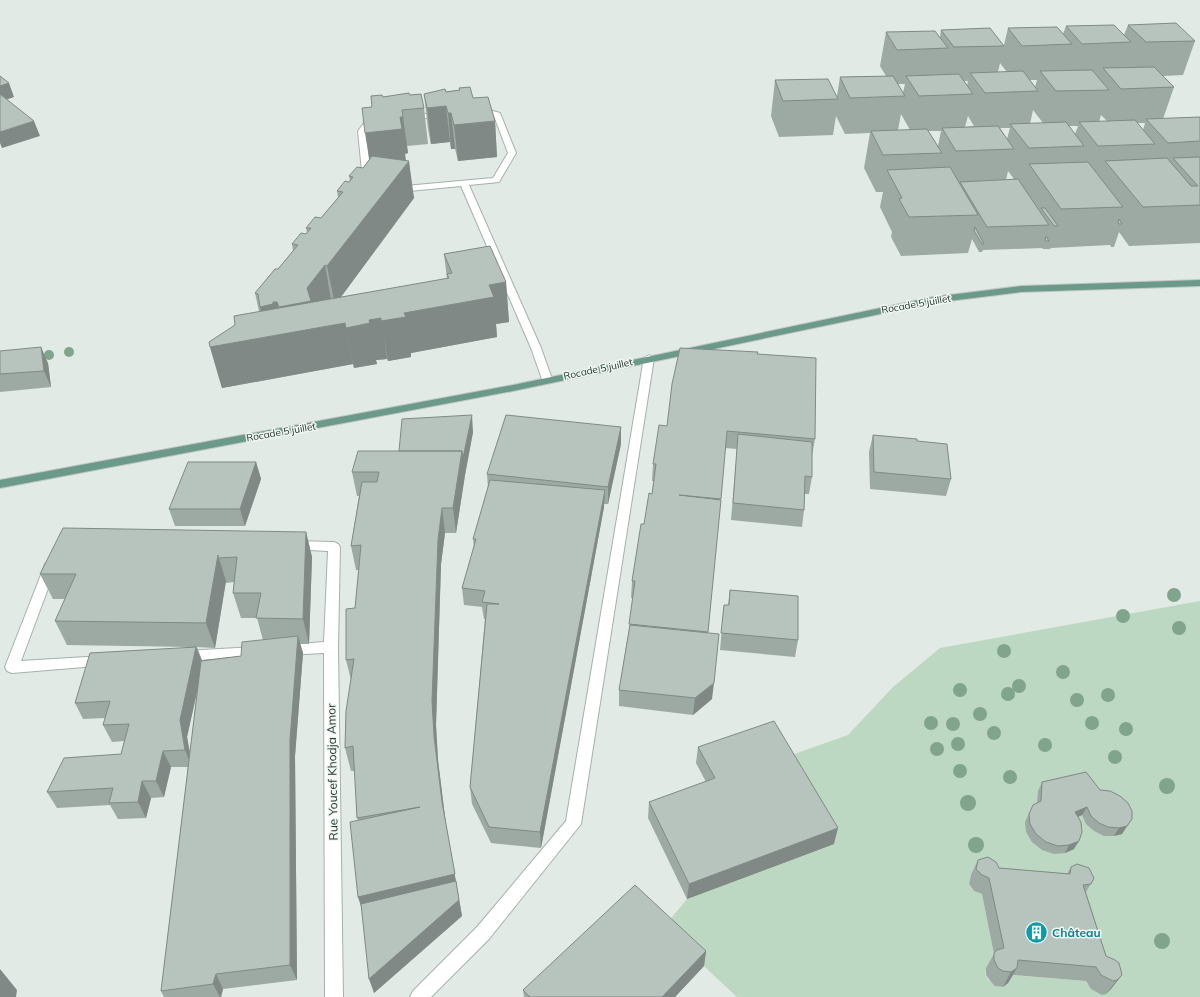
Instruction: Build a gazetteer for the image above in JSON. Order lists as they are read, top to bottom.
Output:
{
  "streets": {
    "main road": ["Rocade 5 juillet"],
    "street": ["Rue Youcef Khodja Amor"]
  },
  "places": {
    "building": ["Château"]
  }
}
